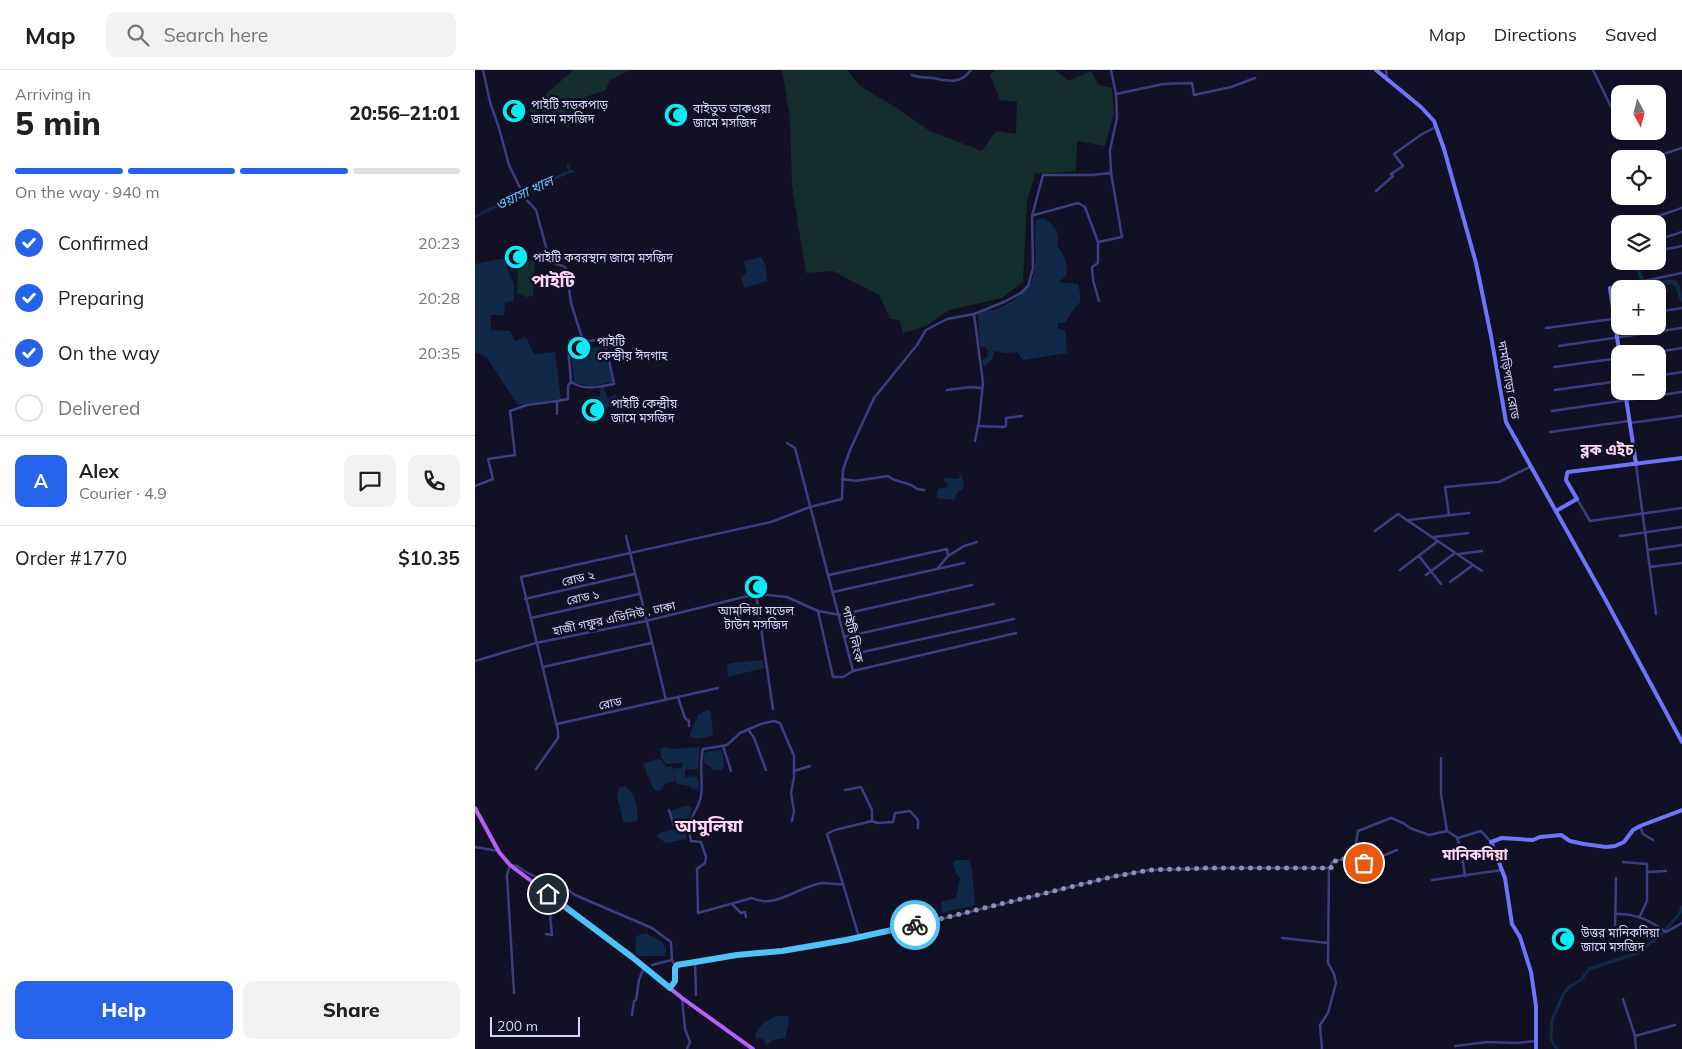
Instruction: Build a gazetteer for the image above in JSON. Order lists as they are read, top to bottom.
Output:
{
  "streets": {
    "main road": ["দামড়িপাড়া রোড"],
    "street": [
      "রোড ২",
      "রোড ১",
      "হাজী গফুর এভিনিউ , ঢাকা",
      "পাইটি লিংক",
      "রোড"
    ]
  },
  "crossings": [
    ["হাজী গফুর এভিনিউ , ঢাকা", "পাইটি লিংক"]
  ],
  "districts": [
    "পাইটি",
    "ব্লক এইচ",
    "আমুলিয়া",
    "মানিকদিয়া"
  ],
  "water": ["ওয়াসা খাল"],
  "places": {
    "mosque": [
      "পাইটি সড়কপাড় জামে মসজিদ",
      "বাইতুত তাকওয়া জামে মসজিদ",
      "পাইটি কবরস্থান জামে মসজিদ",
      "পাইটি কেন্দ্রীয় ঈদগাহ",
      "পাইটি কেন্দ্রীয় জামে মসজিদ",
      "আমুলিয়া মডেল টাউন মসজিদ",
      "উত্তর মানিকদিয়া জামে মসজিদ"
    ]
  },
  "scale_bar": "200 m",
  "north": "bottom",
  "page": {
    "header": "Map",
    "search": "Search here",
    "nav": ["Map", "Directions", "Saved"],
    "heading": ["5 min", "Arriving in", "20:56–21:01"],
    "panel": [
      "Alex",
      "Courier · 4.9",
      "Order #1770",
      "$10.35"
    ],
    "map_buttons": ["+", "−"],
    "bar": "On the way · 940 m",
    "list": [
      ["Confirmed", "20:23"],
      ["Preparing", "20:28"],
      ["On the way", "20:35"],
      "Delivered"
    ],
    "round": "A",
    "buttons": ["Help", "Share"],
    "scale": "200 m"
  }
}
